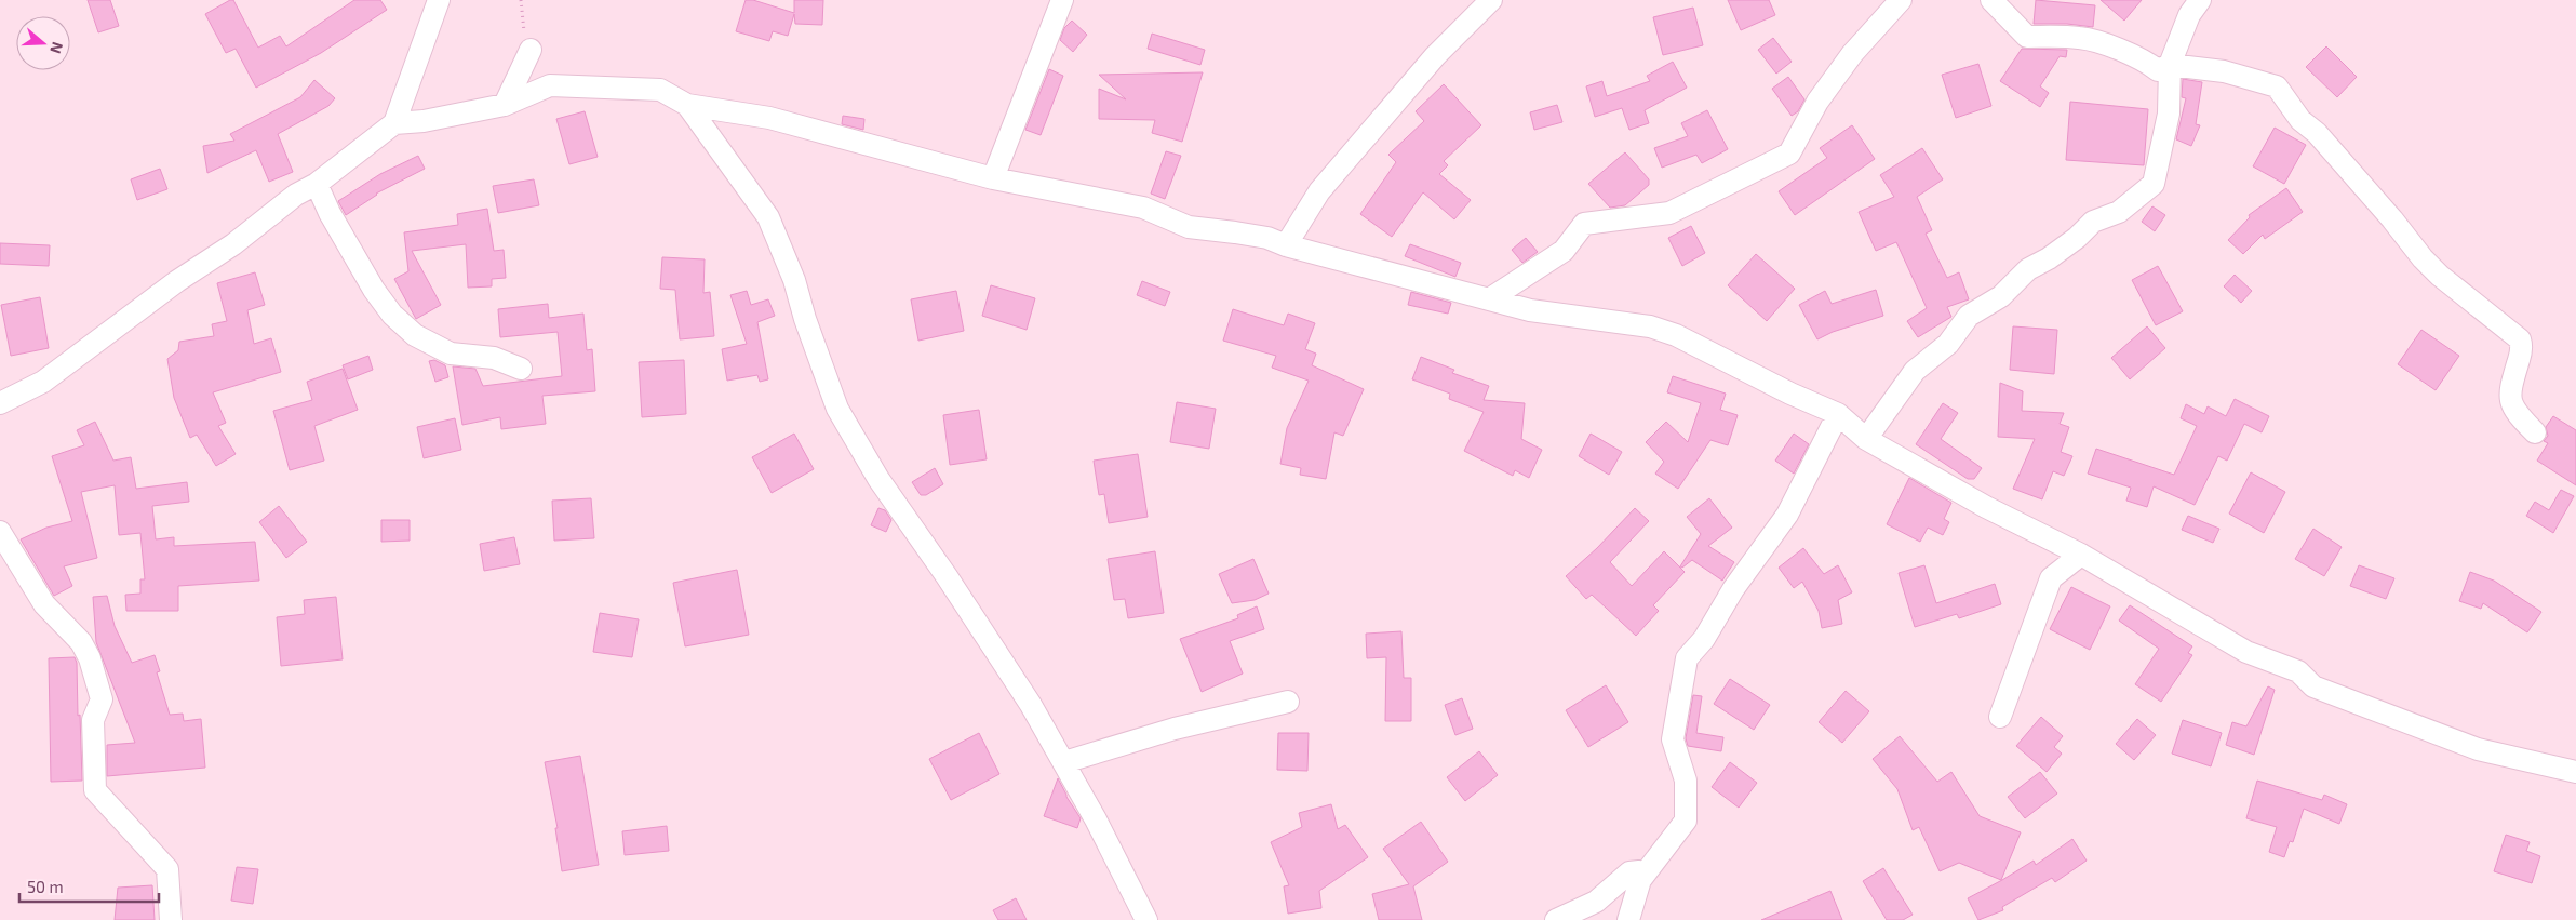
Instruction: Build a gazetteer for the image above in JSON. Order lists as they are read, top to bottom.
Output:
{
  "scale_bar": "50 m",
  "north": "right"
}
